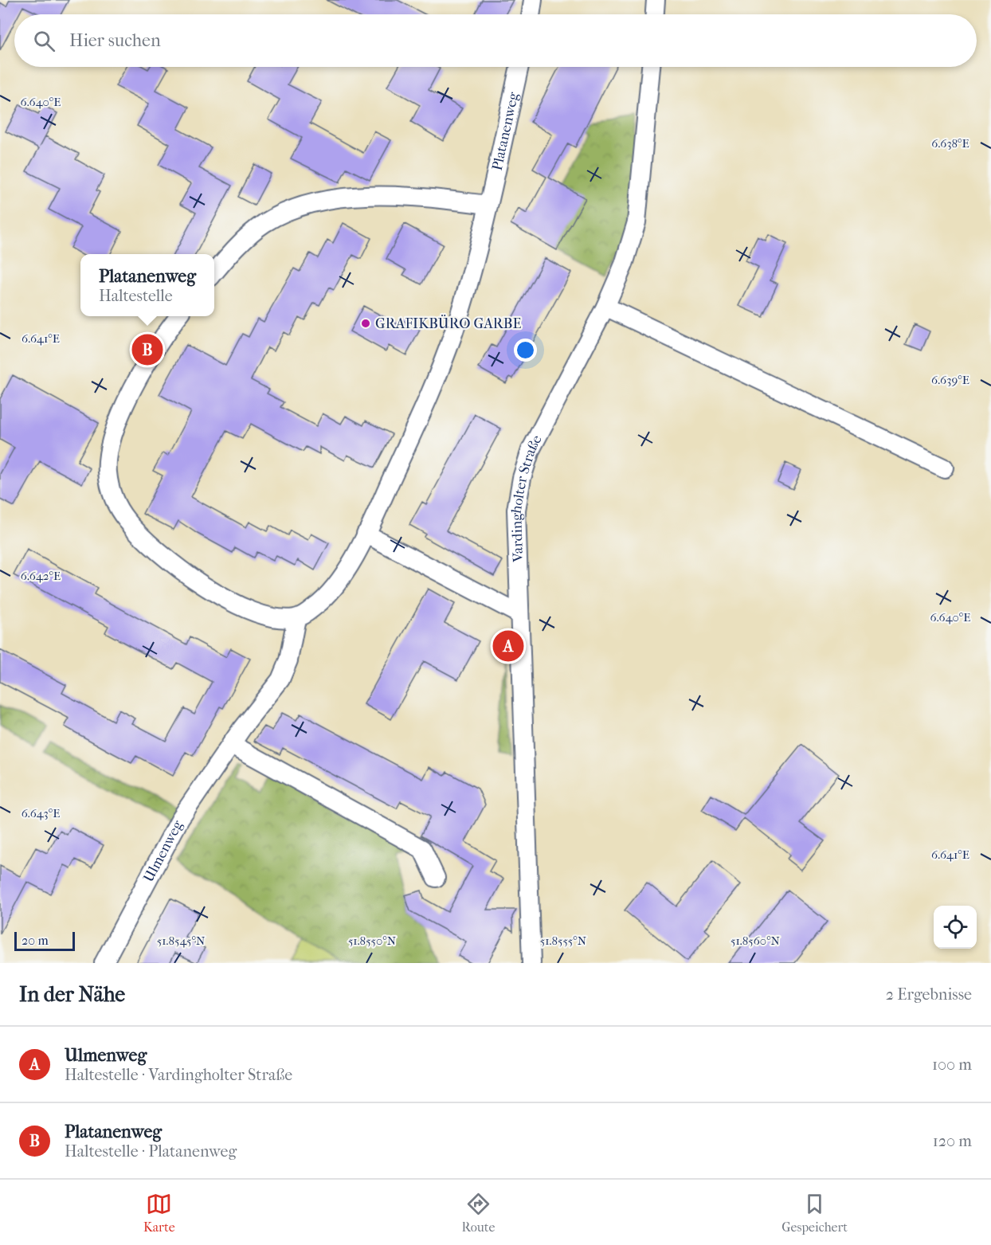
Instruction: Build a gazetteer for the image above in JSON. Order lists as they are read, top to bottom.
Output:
{
  "streets": {
    "street": ["Platanenweg", "Vardingholter Straße", "Ulmenweg"]
  },
  "crossings": [
    ["Platanenweg", "Ulmenweg"]
  ],
  "places": ["GRAFIKBÜRO GARBE"],
  "scale_bar": "20 m",
  "page": {
    "search": "Hier suchen",
    "popup": ["Platanenweg", "Haltestelle"],
    "pins": ["B", "A"],
    "scale": "20 m",
    "heading": ["In der Nähe", "2 Ergebnisse"],
    "list": [
      {
        "mark": "A",
        "name": "Ulmenweg",
        "note": "Haltestelle · Vardingholter Straße",
        "value": "100 m"
      },
      {
        "mark": "B",
        "name": "Platanenweg",
        "note": "Haltestelle · Platanenweg",
        "value": "120 m"
      }
    ],
    "nav": ["Karte", "Route", "Gespeichert"]
  },
  "coordinates": [
    "6.640°E",
    "6.638°E",
    "6.641°E",
    "6.639°E",
    "6.642°E",
    "6.643°E",
    "51.8545°N",
    "51.8550°N",
    "51.8555°N",
    "51.8560°N"
  ]
}
